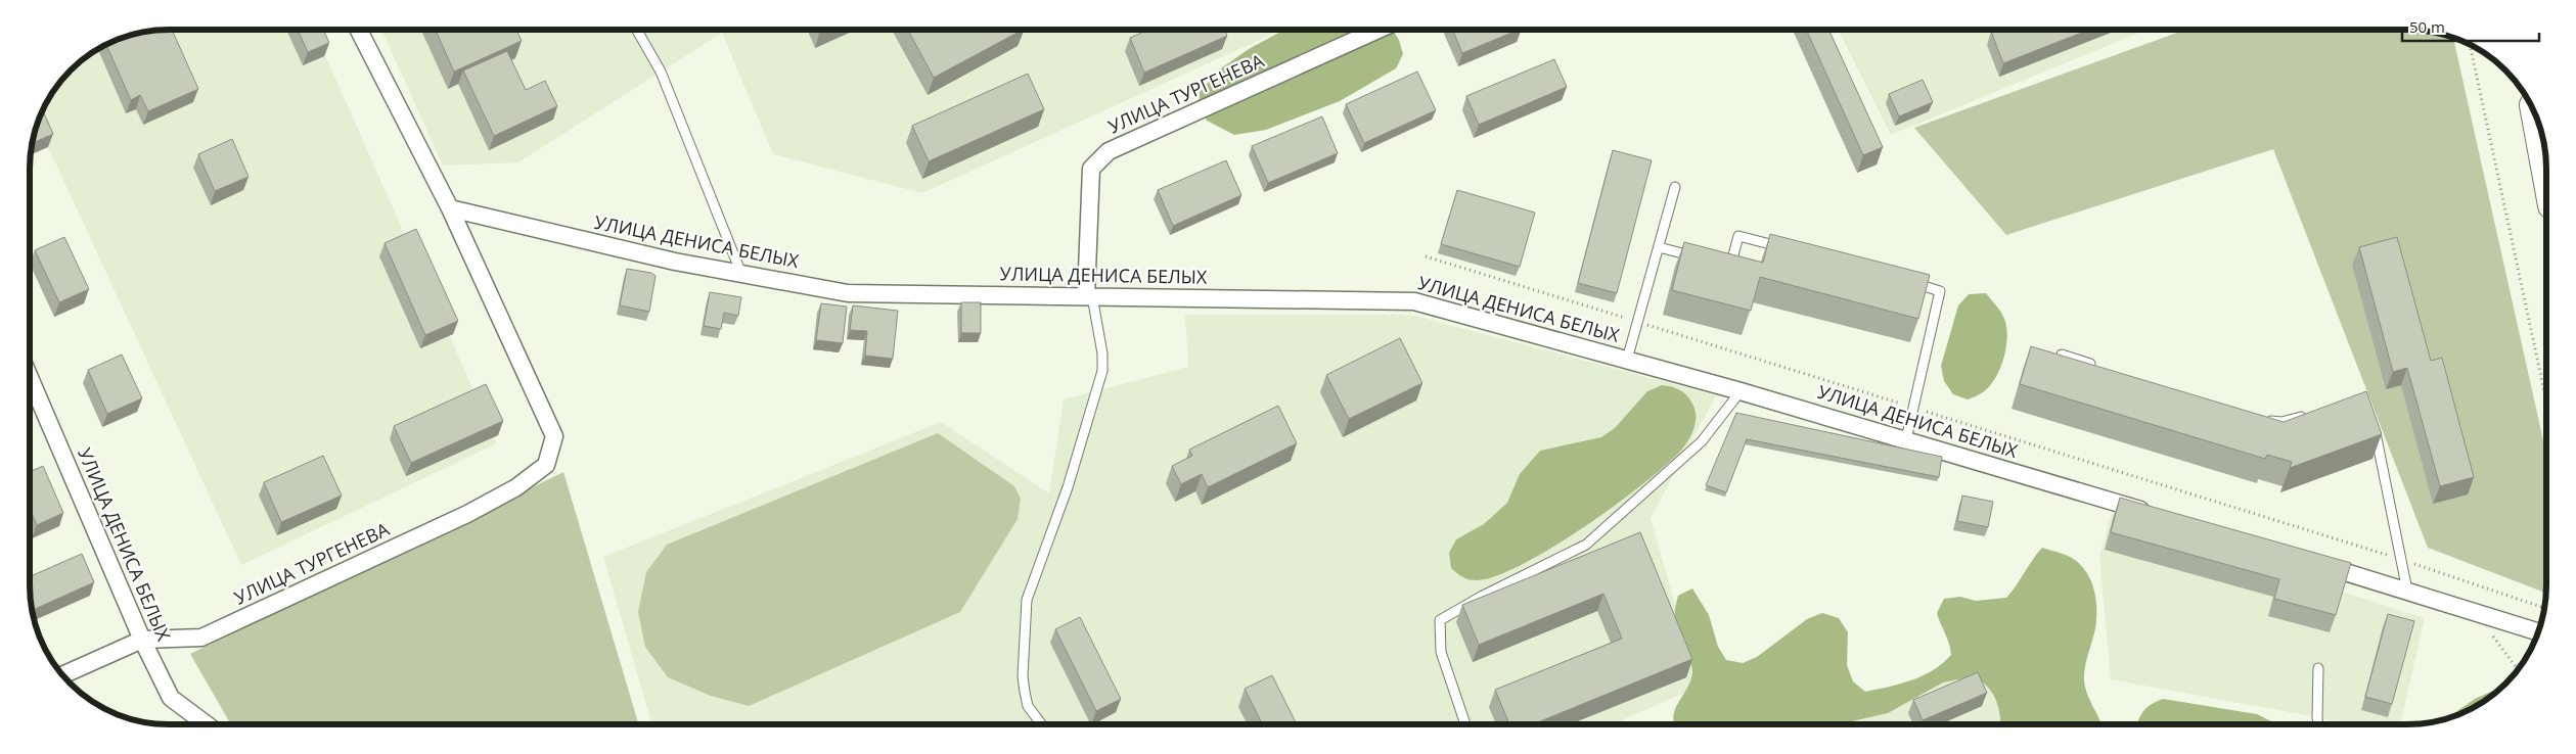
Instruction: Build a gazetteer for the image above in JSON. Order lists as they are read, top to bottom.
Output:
{
  "streets": {
    "street": ["УЛИЦА ТУРГЕНЕВА", "УЛИЦА ДЕНИСА БЕЛЫХ"]
  },
  "crossings": [
    ["УЛИЦА ТУРГЕНЕВА", "УЛИЦА ДЕНИСА БЕЛЫХ"]
  ],
  "scale_bar": "50 m"
}
